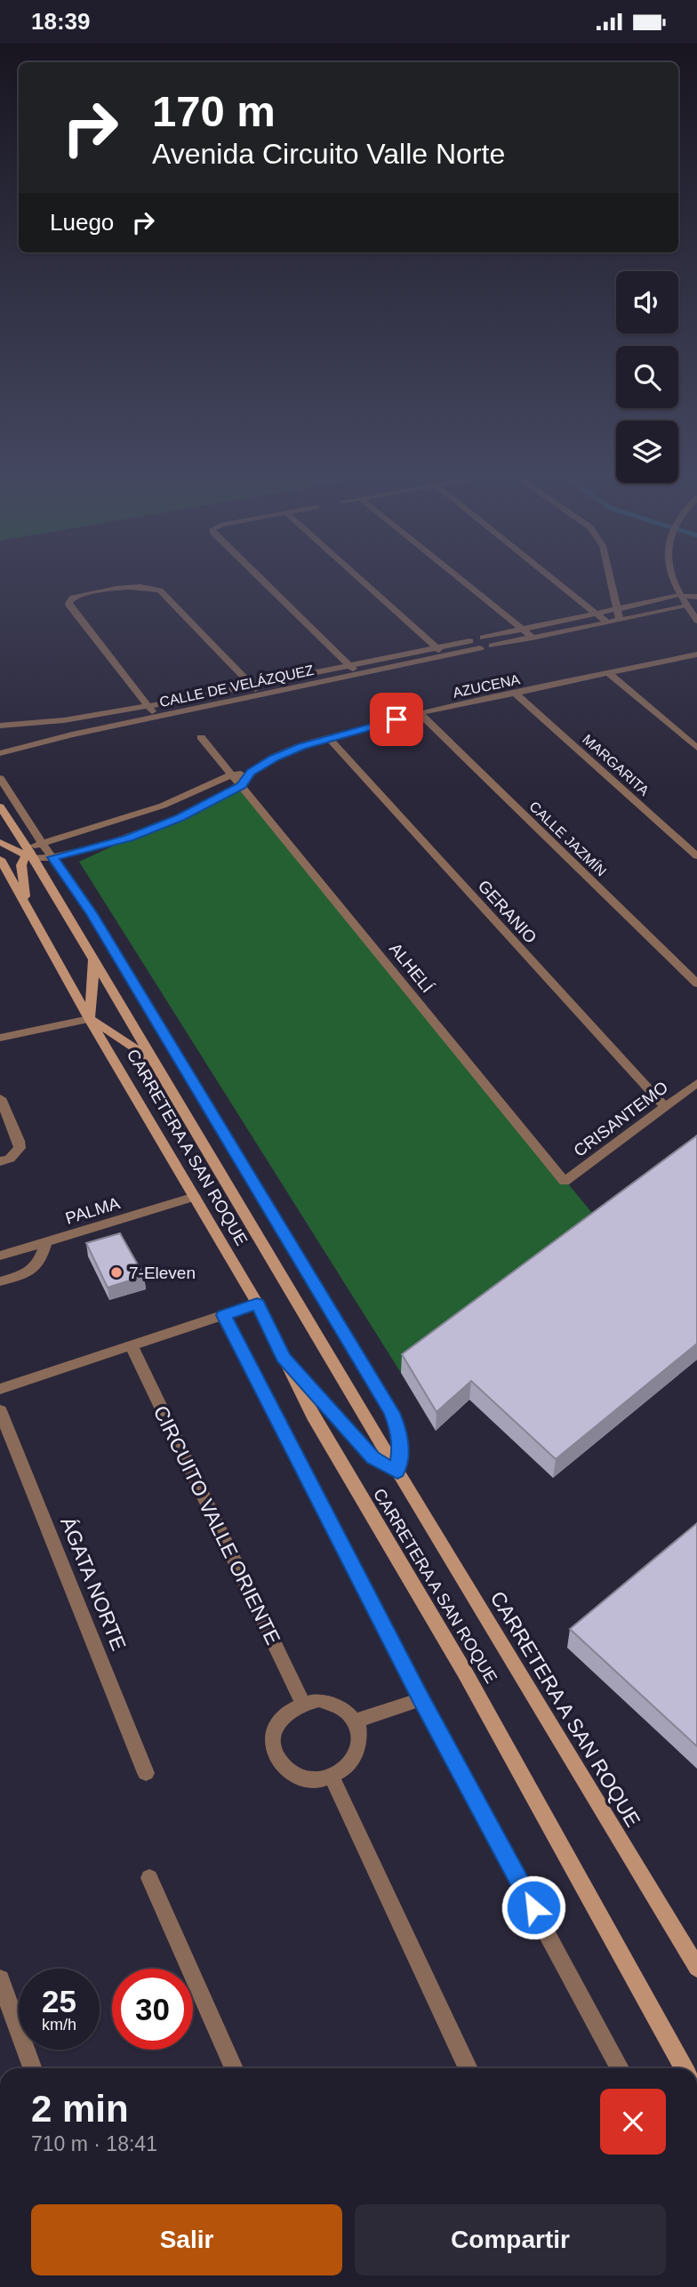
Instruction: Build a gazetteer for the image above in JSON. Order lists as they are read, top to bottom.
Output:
{
  "streets": {
    "main road": ["CARRETERA A SAN ROQUE"],
    "street": [
      "CALLE DE VELÁZQUEZ",
      "AZUCENA",
      "MARGARITA",
      "CALLE JAZMÍN",
      "GERANIO",
      "ALHELÍ",
      "CRISANTEMO",
      "PALMA",
      "CIRCUITO VALLE ORIENTE",
      "ÁGATA NORTE"
    ]
  },
  "crossings": [
    ["AZUCENA", "MARGARITA"],
    ["AZUCENA", "CALLE JAZMÍN"],
    ["AZUCENA", "GERANIO"],
    ["AZUCENA", "ALHELÍ"],
    ["AZUCENA", "CARRETERA A SAN ROQUE"],
    ["GERANIO", "CRISANTEMO"],
    ["ALHELÍ", "CRISANTEMO"],
    ["CARRETERA A SAN ROQUE", "PALMA"]
  ],
  "places": ["7-Eleven"],
  "page": {
    "status": "18:39",
    "turn": ["170 m", "Avenida Circuito Valle Norte"],
    "then": "Luego",
    "speed": "25 km/h",
    "limit": "30",
    "heading": ["2 min", "710 m · 18:41"],
    "buttons": ["Salir", "Compartir"]
  }
}
